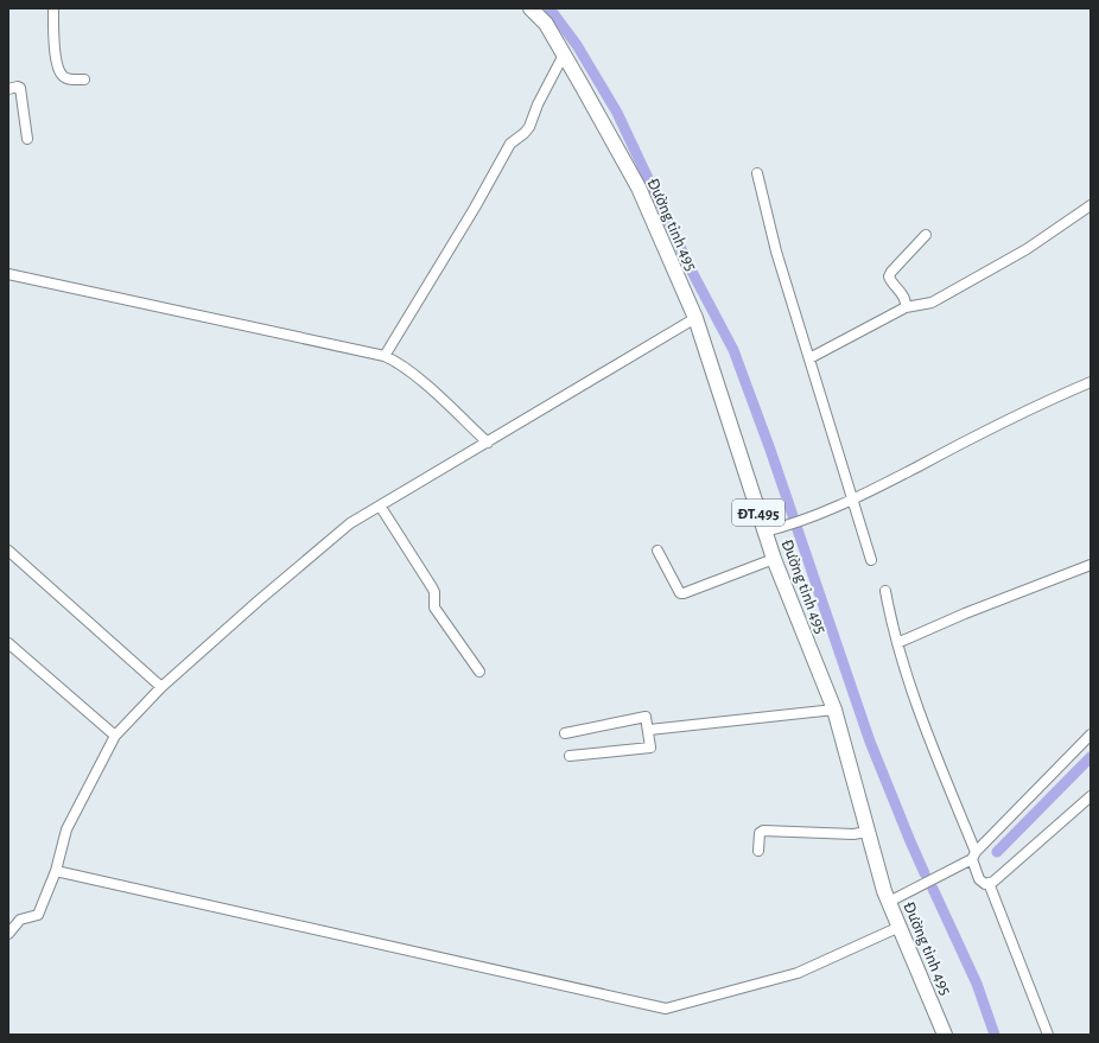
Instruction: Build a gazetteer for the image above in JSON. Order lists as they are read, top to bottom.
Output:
{
  "streets": {
    "main road": ["Đường tỉnh 495", "ĐT.495"]
  }
}
